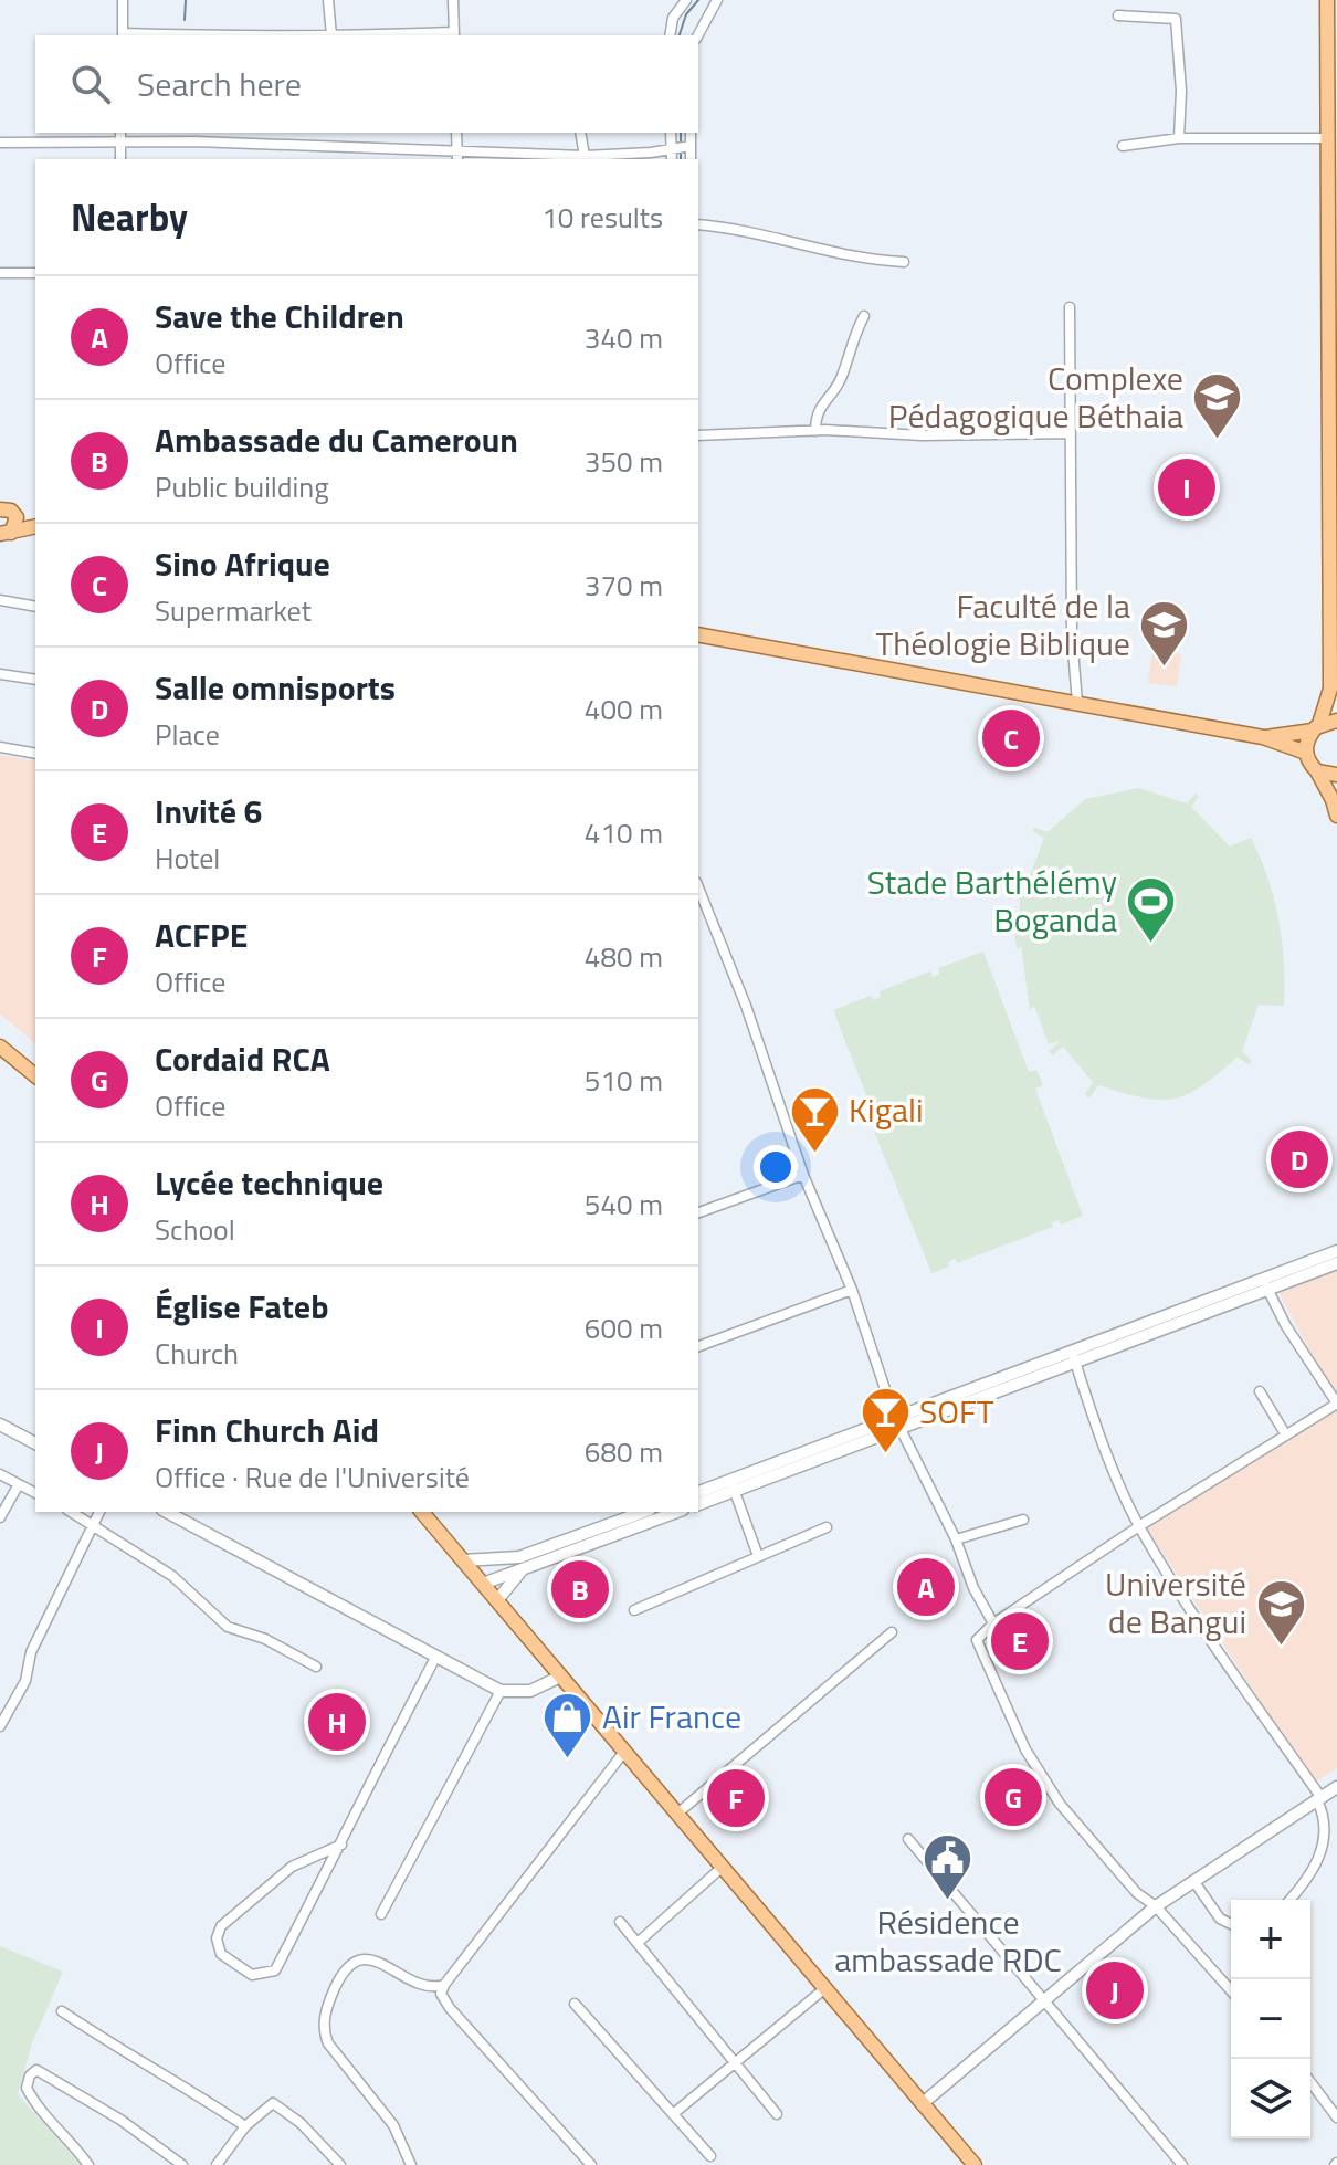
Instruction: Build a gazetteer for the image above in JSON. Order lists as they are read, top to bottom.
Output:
{
  "places": {
    "school or university": ["Complexe Pédagogique Béthaia", "Faculté de la Théologie Biblique", "Université de Bangui"],
    "sports": ["Stade Barthélémy Boganda"],
    "bar": ["Kigali", "SOFT"],
    "shop": ["Air France"],
    "public building": ["Résidence ambassade RDC"]
  },
  "page": {
    "search": "Search here",
    "heading": ["Nearby", "10 results"],
    "list": [
      {
        "mark": "A",
        "name": "Save the Children",
        "note": "Office",
        "value": "340 m"
      },
      {
        "mark": "B",
        "name": "Ambassade du Cameroun",
        "note": "Public building",
        "value": "350 m"
      },
      {
        "mark": "C",
        "name": "Sino Afrique",
        "note": "Supermarket",
        "value": "370 m"
      },
      {
        "mark": "D",
        "name": "Salle omnisports",
        "note": "Place",
        "value": "400 m"
      },
      {
        "mark": "E",
        "name": "Invité 6",
        "note": "Hotel",
        "value": "410 m"
      },
      {
        "mark": "F",
        "name": "ACFPE",
        "note": "Office",
        "value": "480 m"
      },
      {
        "mark": "G",
        "name": "Cordaid RCA",
        "note": "Office",
        "value": "510 m"
      },
      {
        "mark": "H",
        "name": "Lycée technique",
        "note": "School",
        "value": "540 m"
      },
      {
        "mark": "I",
        "name": "Église Fateb",
        "note": "Church",
        "value": "600 m"
      },
      {
        "mark": "J",
        "name": "Finn Church Aid",
        "note": "Office · Rue de l'Université",
        "value": "680 m"
      }
    ],
    "pins": [
      "I",
      "C",
      "D",
      "A",
      "B",
      "E",
      "H",
      "G",
      "F",
      "J"
    ],
    "map_buttons": ["+", "−"]
  }
}
